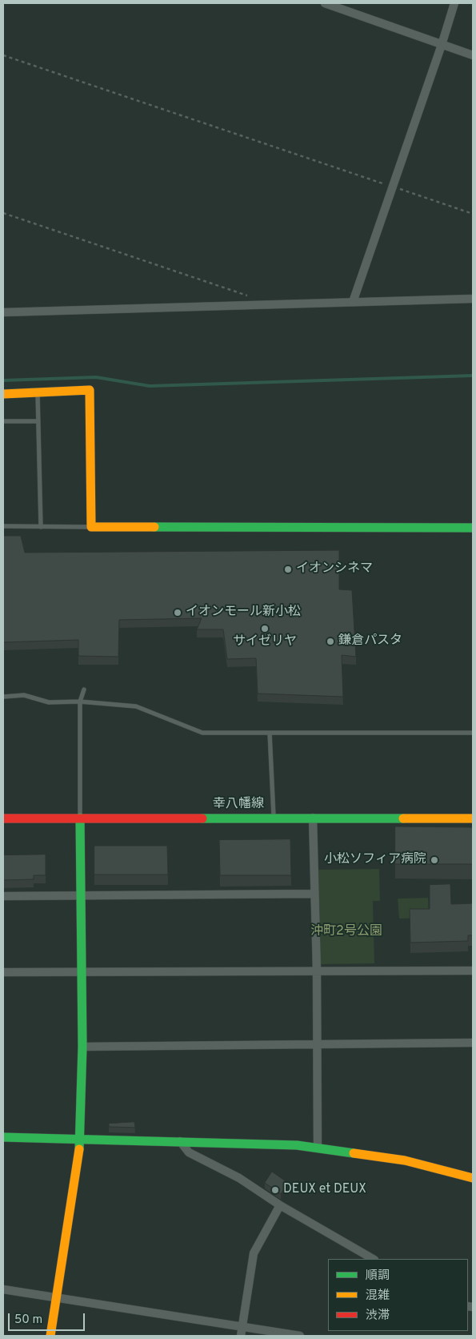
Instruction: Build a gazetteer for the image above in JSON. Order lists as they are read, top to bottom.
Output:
{
  "streets": {
    "street": ["幸八幡線"]
  },
  "parks": ["沖町2号公園"],
  "places": [
    "イオンシネマ",
    "イオンモール新小松",
    "サイゼリヤ",
    "鎌倉パスタ",
    "小松ソフィア病院",
    "DEUX et DEUX"
  ],
  "legend": ["順調", "混雑", "渋滞"],
  "scale_bar": "50 m"
}
